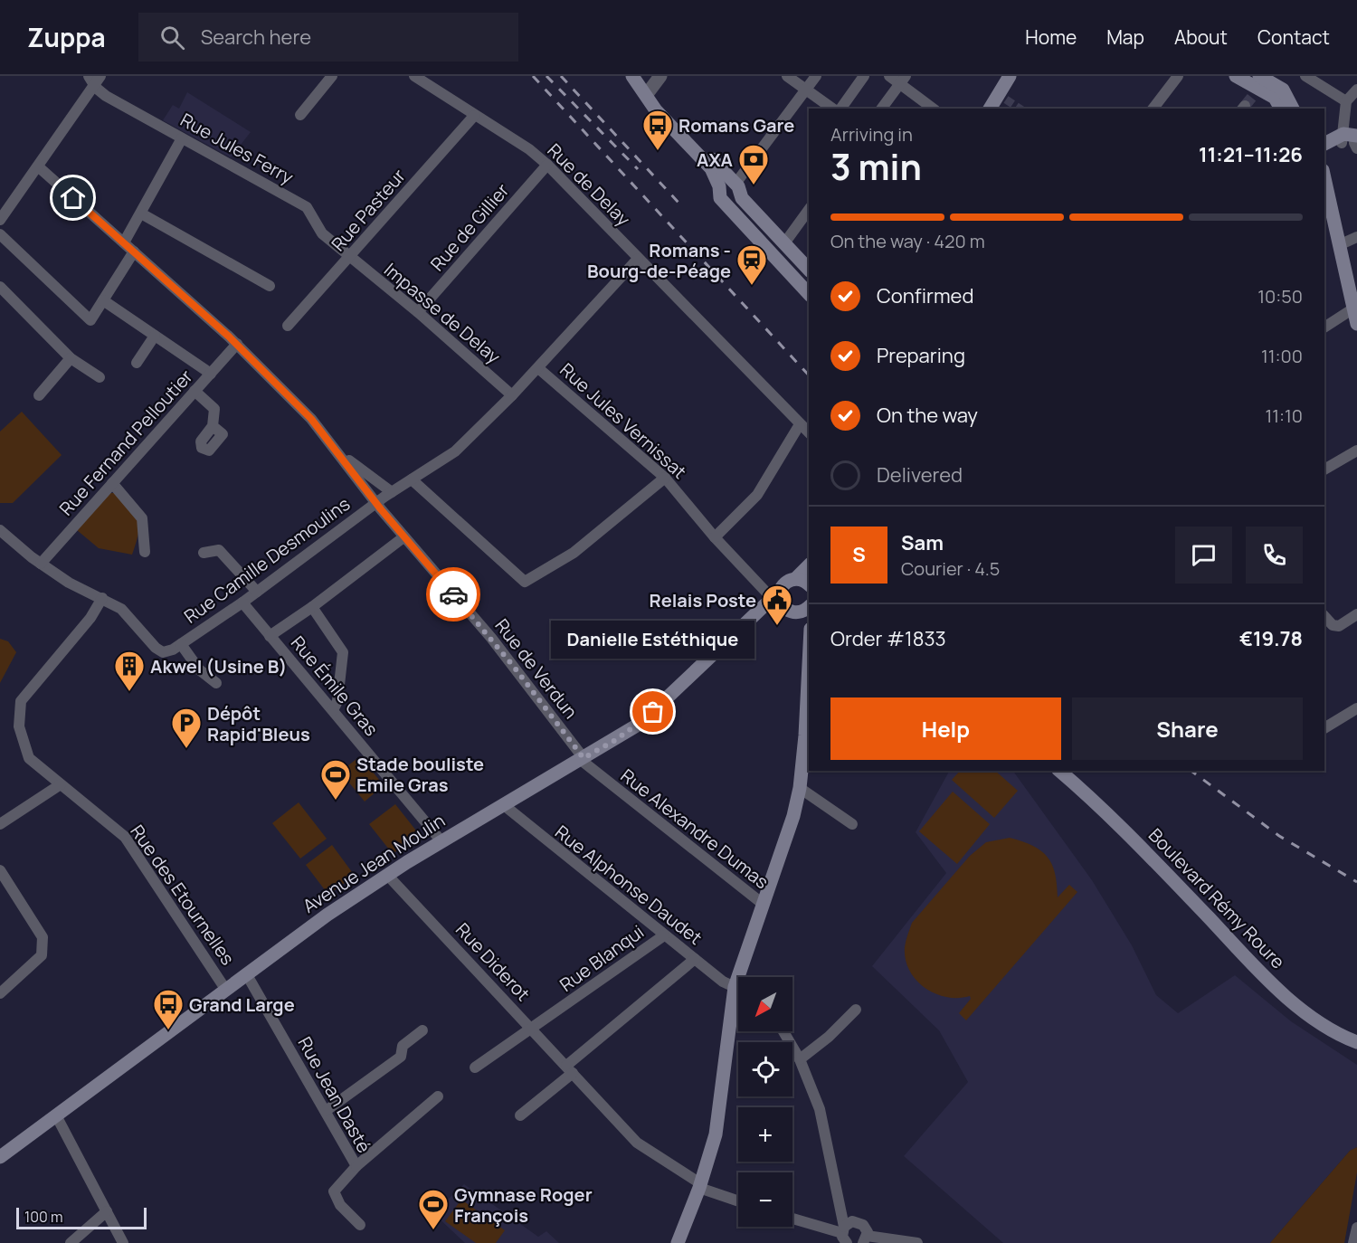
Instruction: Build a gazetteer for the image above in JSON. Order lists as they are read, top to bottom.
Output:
{
  "streets": {
    "main road": ["Avenue Jean Moulin", "Boulevard Rémy Roure"],
    "street": [
      "Rue Jules Ferry",
      "Rue de Delay",
      "Rue Pasteur",
      "Rue de Gillier",
      "Impasse de Delay",
      "Rue Jules Vernissat",
      "Rue Fernand Pelloutier",
      "Rue Camille Desmoulins",
      "Rue de Verdun",
      "Rue Émile Gras",
      "Rue Alexandre Dumas",
      "Rue Alphonse Daudet",
      "Rue des Etournelles",
      "Rue Blanqui",
      "Rue Diderot",
      "Rue Jean Dasté"
    ]
  },
  "crossings": [
    ["Rue Jules Ferry", "Rue Pasteur"],
    ["Rue Jules Ferry", "Impasse de Delay"],
    ["Rue de Delay", "Rue Pasteur"],
    ["Rue de Delay", "Rue de Gillier"],
    ["Rue de Delay", "Rue Camille Desmoulins"],
    ["Rue Pasteur", "Impasse de Delay"],
    ["Rue de Gillier", "Impasse de Delay"],
    ["Impasse de Delay", "Rue Camille Desmoulins"],
    ["Rue Jules Vernissat", "Rue Camille Desmoulins"],
    ["Rue Jules Vernissat", "Avenue Jean Moulin"],
    ["Rue Camille Desmoulins", "Rue de Verdun"],
    ["Rue Camille Desmoulins", "Rue Émile Gras"],
    ["Rue Camille Desmoulins", "Rue des Etournelles"],
    ["Rue de Verdun", "Rue Alexandre Dumas"],
    ["Rue de Verdun", "Avenue Jean Moulin"],
    ["Rue Émile Gras", "Avenue Jean Moulin"],
    ["Rue Alexandre Dumas", "Avenue Jean Moulin"],
    ["Avenue Jean Moulin", "Rue Alphonse Daudet"],
    ["Avenue Jean Moulin", "Rue des Etournelles"],
    ["Avenue Jean Moulin", "Rue Diderot"],
    ["Avenue Jean Moulin", "Rue Jean Dasté"],
    ["Rue Alphonse Daudet", "Rue Blanqui"],
    ["Rue Blanqui", "Rue Diderot"]
  ],
  "places": {
    "bus stop": ["Romans Gare", "Grand Large"],
    "bank": ["AXA"],
    "station": ["Romans - Bourg-de-Péage"],
    "public building": ["Relais Poste"],
    "building": ["Akwel (Usine B)"],
    "other": ["Danielle Estéthique"],
    "parking": ["Dépôt Rapid'Bleus"],
    "sports": ["Stade bouliste Emile Gras", "Gymnase Roger François"]
  },
  "scale_bar": "100 m",
  "north": "bottom left",
  "page": {
    "header": "Zuppa",
    "search": "Search here",
    "nav": [
      "Home",
      "Map",
      "About",
      "Contact"
    ],
    "heading": ["3 min", "Arriving in", "11:21–11:26"],
    "panel": [
      "Sam",
      "Courier · 4.5",
      "Order #1833",
      "€19.78"
    ],
    "bar": "On the way · 420 m",
    "list": [
      ["Confirmed", "10:50"],
      ["Preparing", "11:00"],
      ["On the way", "11:10"],
      "Delivered"
    ],
    "round": "S",
    "bubble": "Danielle Estéthique",
    "buttons": ["Help", "Share"],
    "map_buttons": ["+", "−"],
    "scale": "100 m"
  }
}
